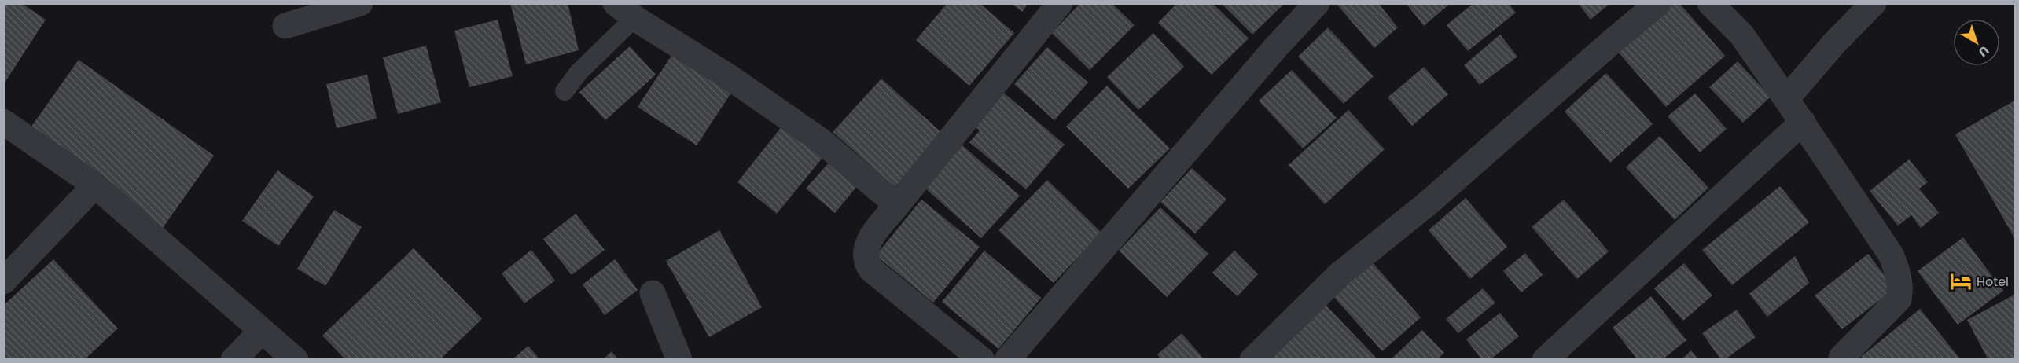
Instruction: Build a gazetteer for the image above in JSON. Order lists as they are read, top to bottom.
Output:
{
  "places": {
    "hotel": ["Hotel"]
  },
  "north": "bottom right"
}
